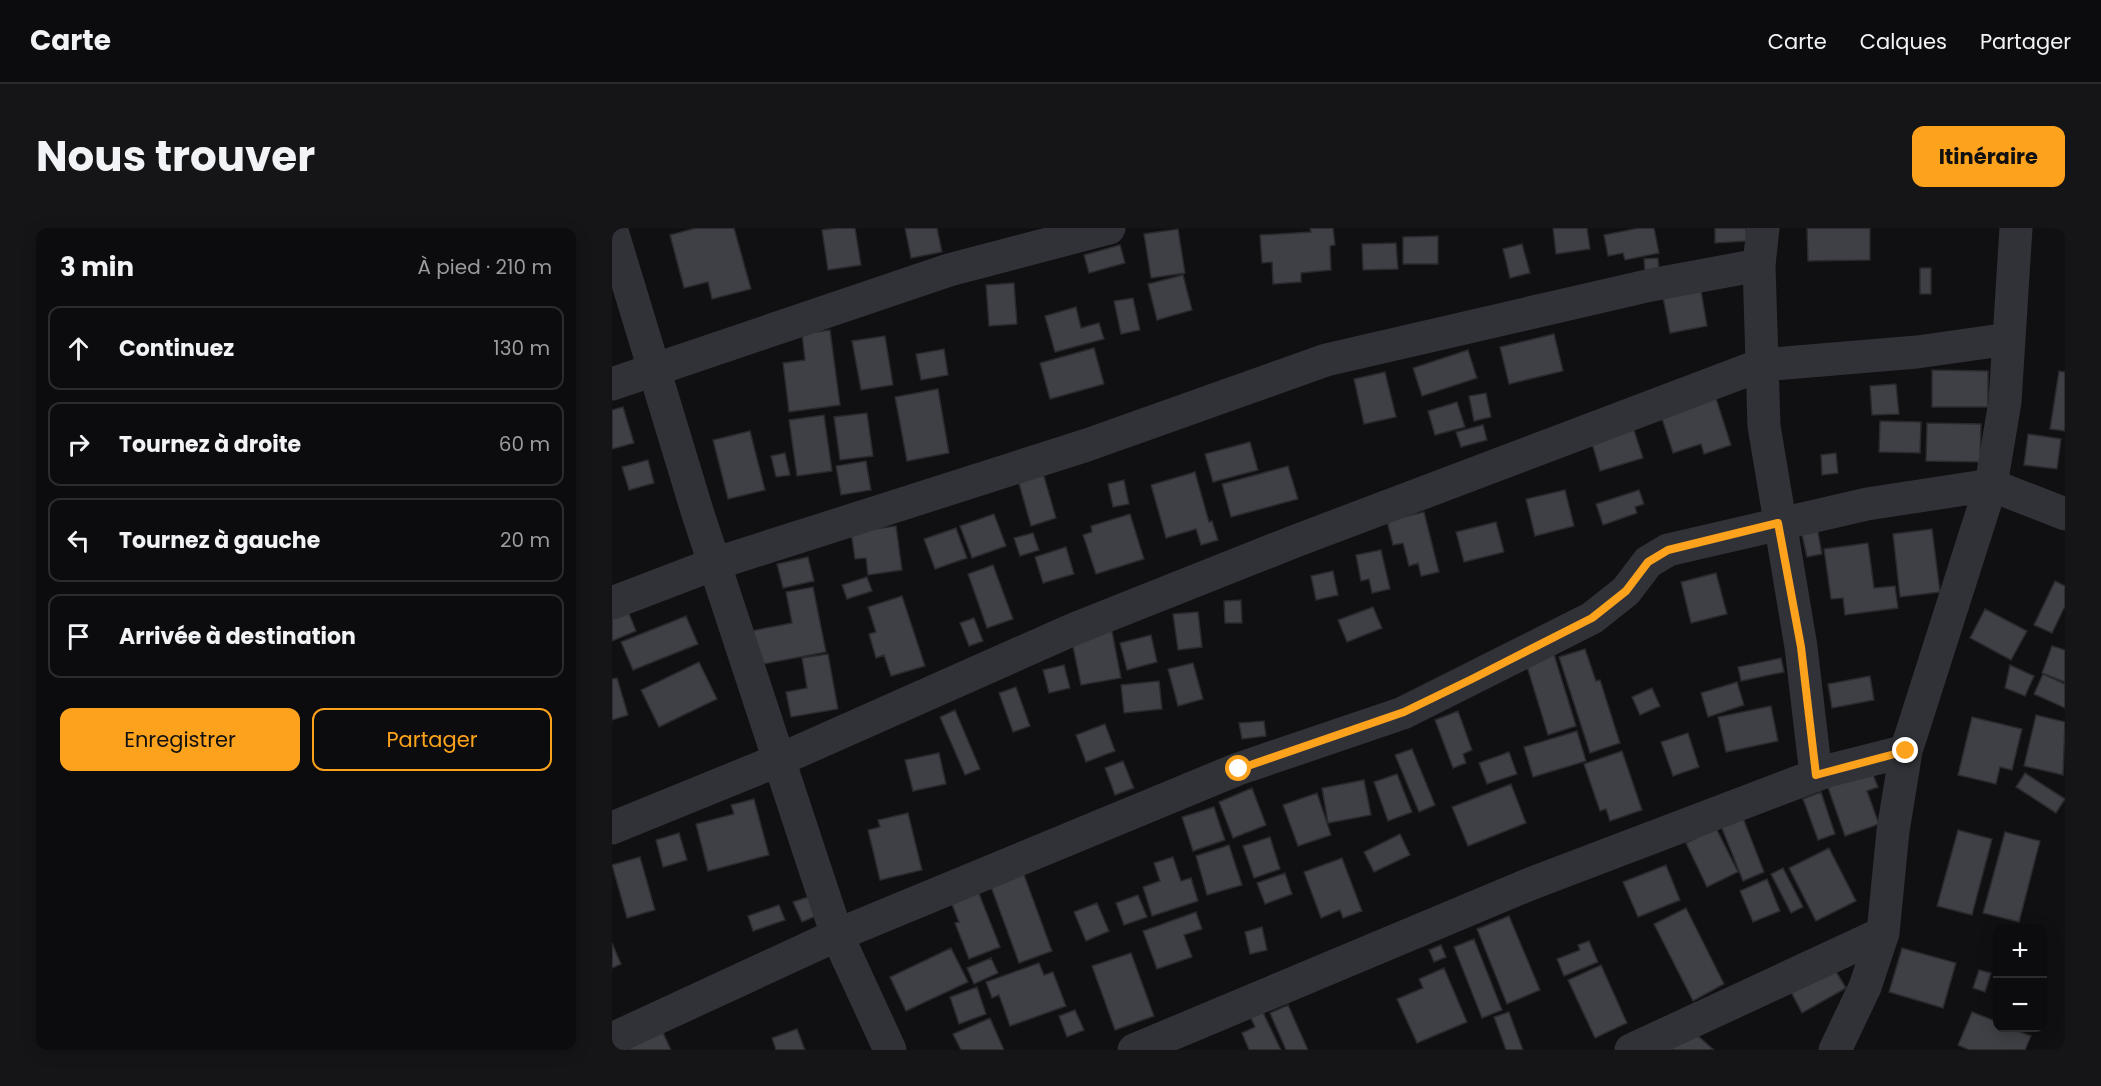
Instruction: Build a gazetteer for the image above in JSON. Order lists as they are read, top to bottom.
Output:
{
  "page": {
    "header": "Carte",
    "nav": ["Carte", "Calques", "Partager"],
    "title": "Nous trouver",
    "buttons": [
      "Itinéraire",
      ["Enregistrer", "Partager"]
    ],
    "heading": ["3 min", "À pied · 210 m"],
    "list": [
      ["Continuez", "130 m"],
      ["Tournez à droite", "60 m"],
      ["Tournez à gauche", "20 m"],
      "Arrivée à destination"
    ],
    "map_buttons": ["+", "−"]
  }
}
